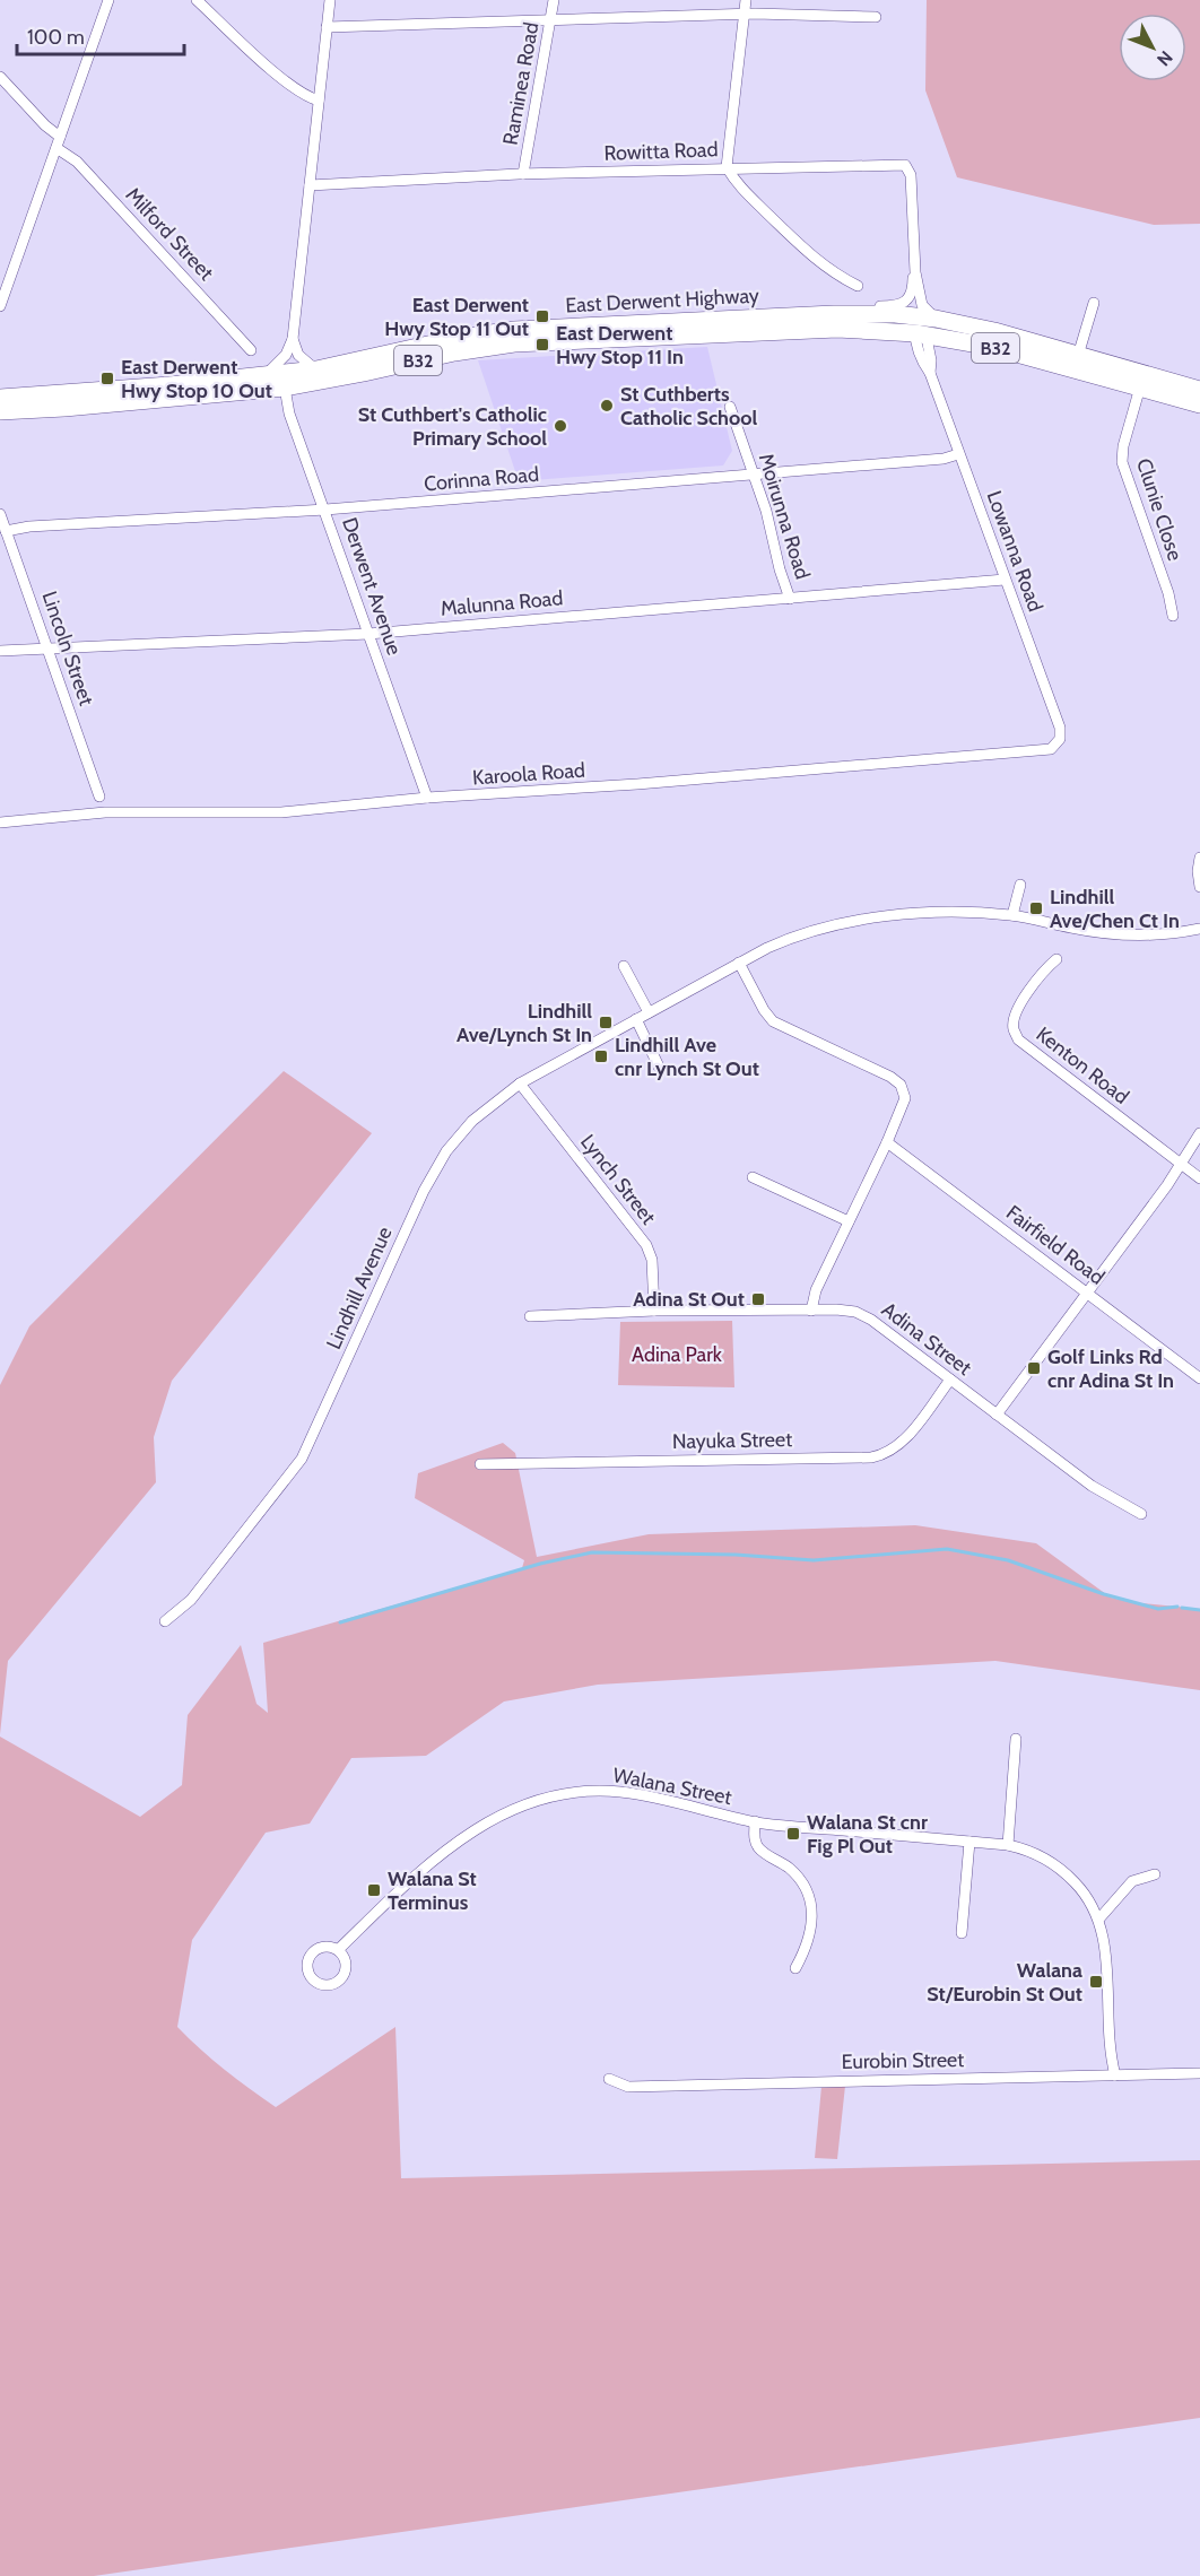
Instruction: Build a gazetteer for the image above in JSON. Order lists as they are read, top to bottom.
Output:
{
  "streets": {
    "main road": ["East Derwent Highway", "B32"],
    "street": [
      "Raminea Road",
      "Rowitta Road",
      "Milford Street",
      "Corinna Road",
      "Clunie Close",
      "Moirunna Road",
      "Lowanna Road",
      "Derwent Avenue",
      "Malunna Road",
      "Lincoln Street",
      "Karoola Road",
      "Kenton Road",
      "Lynch Street",
      "Fairfield Road",
      "Lindhill Avenue",
      "Adina Street",
      "Nayuka Street",
      "Walana Street",
      "Eurobin Street"
    ]
  },
  "crossings": [
    ["Raminea Road", "Rowitta Road"],
    ["Rowitta Road", "East Derwent Highway"],
    ["Rowitta Road", "Lowanna Road"],
    ["East Derwent Highway", "Clunie Close"],
    ["East Derwent Highway", "Lowanna Road"],
    ["East Derwent Highway", "Derwent Avenue"],
    ["Corinna Road", "Moirunna Road"],
    ["Corinna Road", "Lowanna Road"],
    ["Corinna Road", "Derwent Avenue"],
    ["Corinna Road", "Lincoln Street"],
    ["Moirunna Road", "Malunna Road"],
    ["Lowanna Road", "Malunna Road"],
    ["Lowanna Road", "Karoola Road"],
    ["Derwent Avenue", "Malunna Road"],
    ["Derwent Avenue", "Karoola Road"],
    ["Malunna Road", "Lincoln Street"],
    ["Lynch Street", "Lindhill Avenue"],
    ["Lynch Street", "Adina Street"],
    ["Adina Street", "Nayuka Street"],
    ["Walana Street", "Eurobin Street"]
  ],
  "parks": ["Adina Park"],
  "places": {
    "transit": [
      "East Derwent Hwy Stop 11 Out",
      "East Derwent Hwy Stop 11 In",
      "East Derwent Hwy Stop 10 Out",
      "Lindhill Ave/Chen Ct In",
      "Lindhill Ave/Lynch St In",
      "Lindhill Ave cnr Lynch St Out",
      "Adina St Out",
      "Golf Links Rd cnr Adina St In",
      "Walana St cnr Fig Pl Out",
      "Walana St Terminus",
      "Walana St/Eurobin St Out"
    ],
    "other": ["St Cuthberts Catholic School", "St Cuthbert's Catholic Primary School"]
  },
  "scale_bar": "100 m",
  "north": "bottom right"
}
